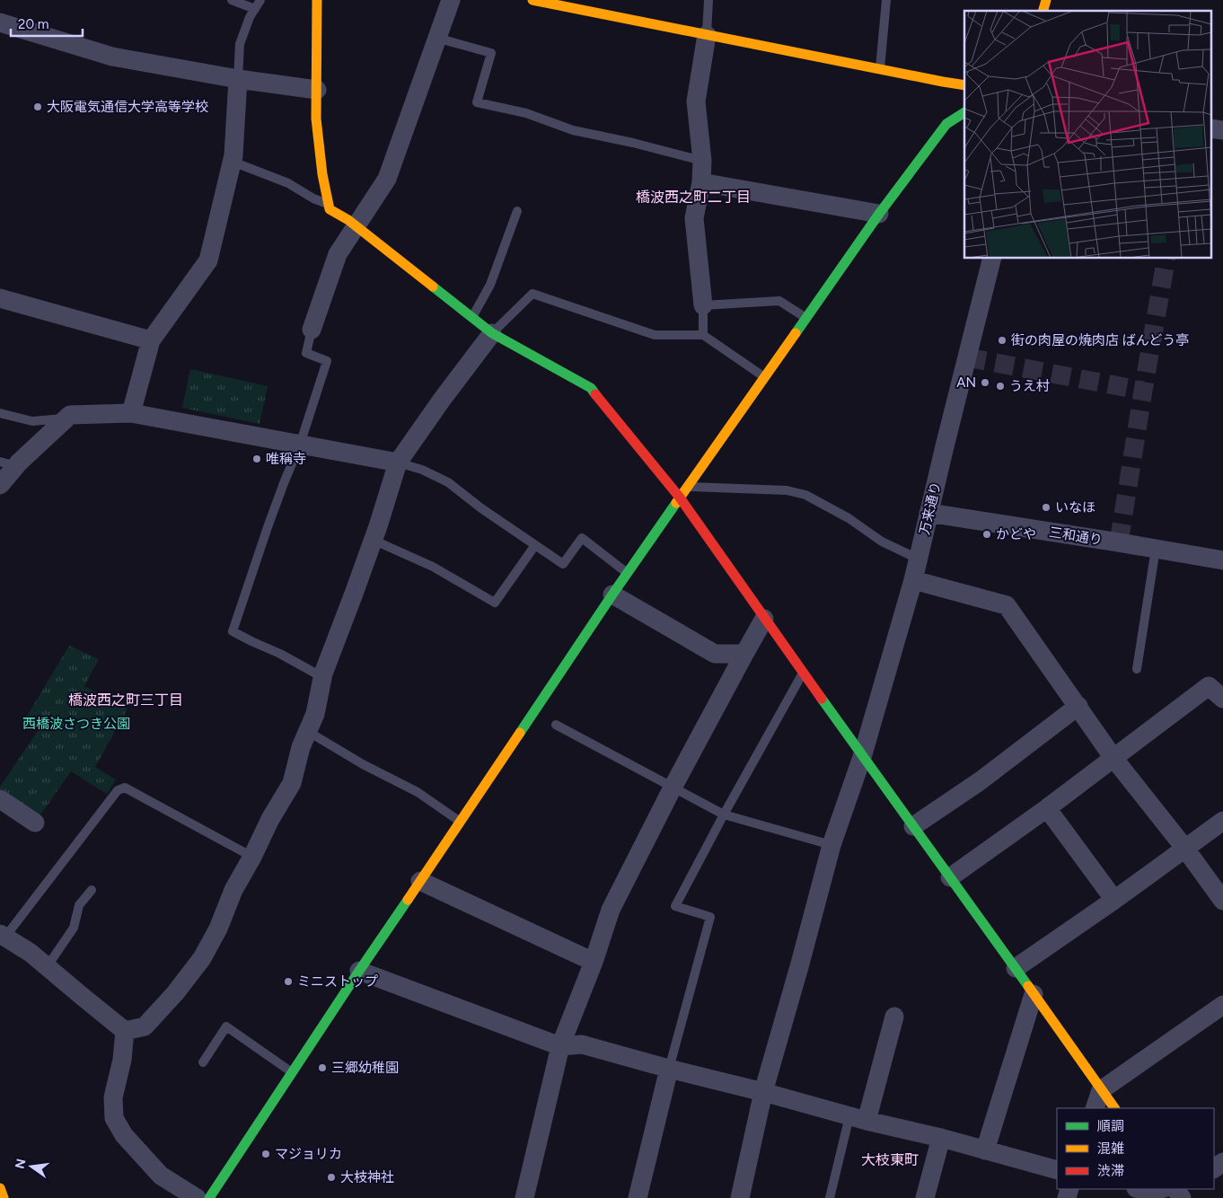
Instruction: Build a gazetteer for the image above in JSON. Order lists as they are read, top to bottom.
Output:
{
  "streets": {
    "street": ["万来通り", "三和通り"]
  },
  "crossings": [
    ["万来通り", "三和通り"]
  ],
  "districts": ["橋波西之町二丁目", "橋波西之町三丁目", "大枝東町"],
  "parks": ["西橋波さつき公園"],
  "places": [
    "大阪電気通信大学高等学校",
    "街の肉屋の焼肉店 ばんどう亭",
    "AN",
    "うえ村",
    "唯稱寺",
    "いなほ",
    "かどや",
    "ミニストップ",
    "三郷幼稚園",
    "マジョリカ",
    "大枝神社"
  ],
  "legend": ["順調", "混雑", "渋滞"],
  "scale_bar": "20 m",
  "north": "left"
}
